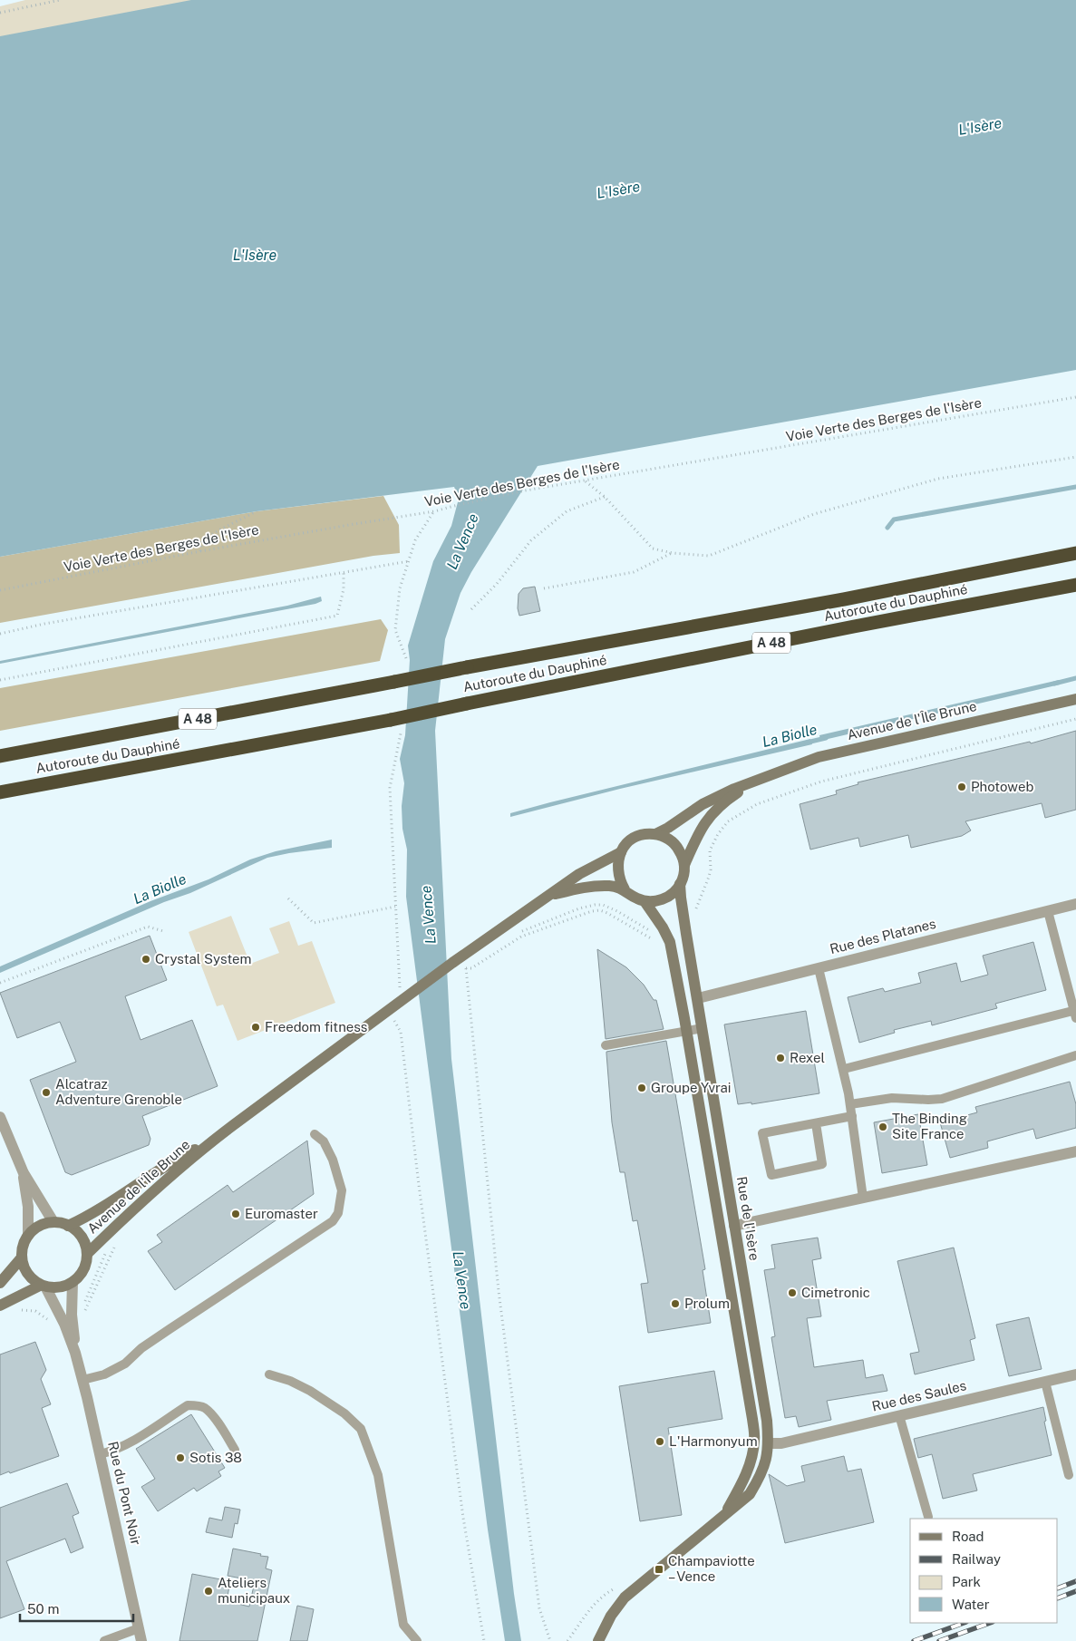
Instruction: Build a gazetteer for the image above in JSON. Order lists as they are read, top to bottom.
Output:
{
  "streets": {
    "highway": ["Autoroute du Dauphiné", "A 48"],
    "street": [
      "Avenue de l'Île Brune",
      "Rue des Platanes",
      "Rue de l'Isère",
      "Rue des Saules",
      "Rue du Pont Noir"
    ],
    "path": ["Voie Verte des Berges de l'Isère"]
  },
  "crossings": [
    ["Avenue de l'Île Brune", "Rue de l'Isère"],
    ["Avenue de l'Île Brune", "Rue du Pont Noir"],
    ["Rue des Platanes", "Rue de l'Isère"],
    ["Rue de l'Isère", "Rue des Saules"]
  ],
  "water": ["L'Isère", "La Vence", "La Biolle"],
  "places": {
    "other": [
      "Photoweb",
      "Crystal System",
      "Freedom fitness",
      "Rexel",
      "Groupe Yvrai",
      "Alcatraz Adventure Grenoble",
      "The Binding Site France",
      "Euromaster",
      "Cimetronic",
      "Prolum",
      "L'Harmonyum",
      "Sotis 38",
      "Ateliers municipaux"
    ],
    "transit": ["Champaviotte – Vence"]
  },
  "legend": [
    "Road",
    "Railway",
    "Park",
    "Water"
  ],
  "scale_bar": "50 m"
}
